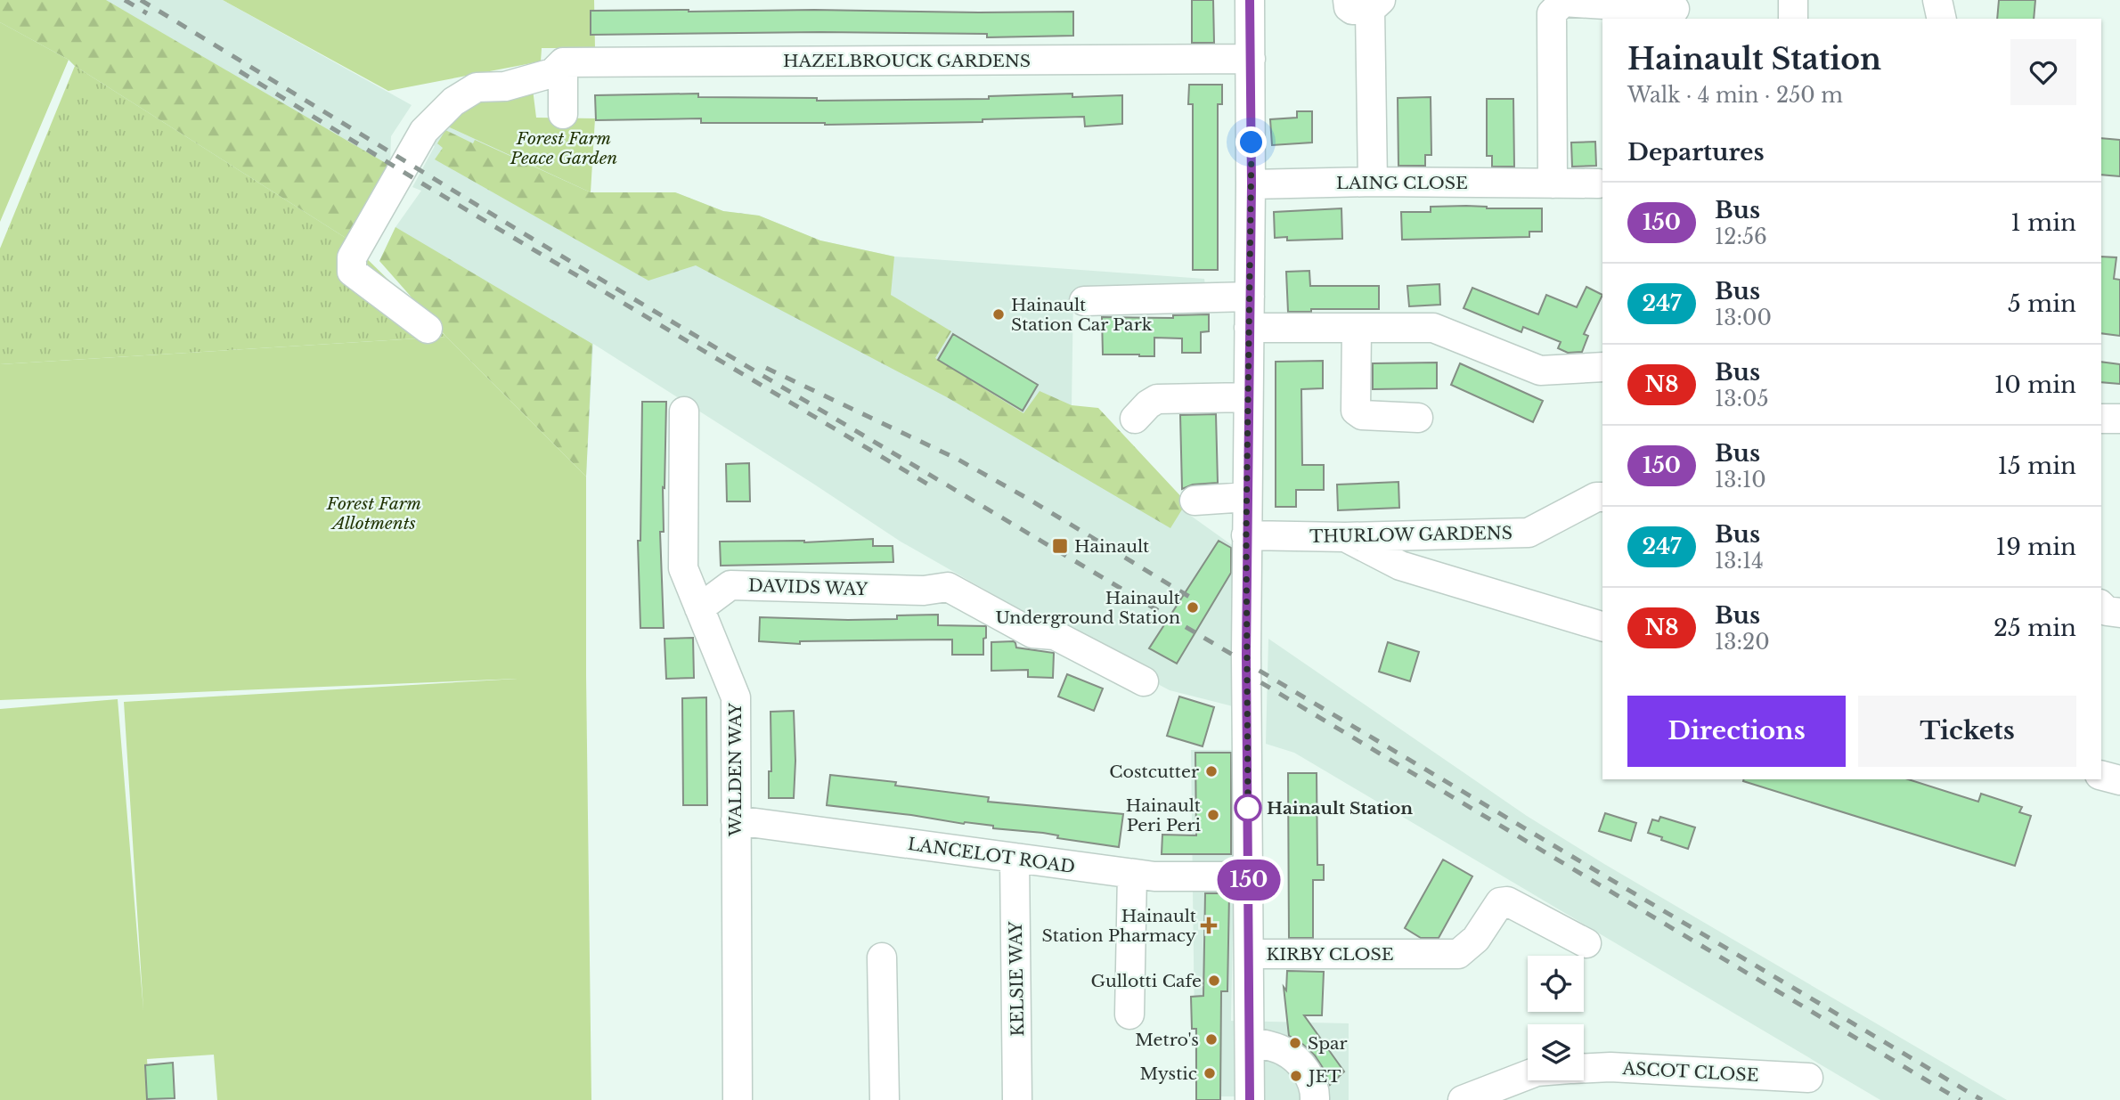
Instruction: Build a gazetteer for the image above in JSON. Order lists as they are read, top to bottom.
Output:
{
  "streets": {
    "street": [
      "HAZELBROUCK GARDENS",
      "LAING CLOSE",
      "THURLOW GARDENS",
      "DAVIDS WAY",
      "WALDEN WAY",
      "LANCELOT ROAD",
      "KIRBY CLOSE",
      "KELSIE WAY",
      "ASCOT CLOSE"
    ]
  },
  "crossings": [
    ["DAVIDS WAY", "WALDEN WAY"],
    ["WALDEN WAY", "LANCELOT ROAD"],
    ["LANCELOT ROAD", "KELSIE WAY"]
  ],
  "parks": ["Forest Farm Peace Garden", "Forest Farm Allotments"],
  "places": {
    "other": [
      "Hainault Station Car Park",
      "Hainault Underground Station",
      "Costcutter",
      "Hainault Station",
      "Hainault Peri Peri",
      "Gullotti Cafe",
      "Metro's",
      "Spar",
      "Mystic",
      "JET"
    ],
    "transit": ["Hainault"],
    "health": ["Hainault Station Pharmacy"]
  },
  "lines": ["bus line 150"],
  "page": {
    "on_map": "150",
    "heading": [
      ["Hainault Station", "Walk · 4 min · 250 m"],
      "Departures"
    ],
    "list": [
      {
        "mark": "150",
        "name": "Bus",
        "note": "12:56",
        "value": "1 min"
      },
      {
        "mark": "247",
        "name": "Bus",
        "note": "13:00",
        "value": "5 min"
      },
      {
        "mark": "N8",
        "name": "Bus",
        "note": "13:05",
        "value": "10 min"
      },
      {
        "mark": "150",
        "name": "Bus",
        "note": "13:10",
        "value": "15 min"
      },
      {
        "mark": "247",
        "name": "Bus",
        "note": "13:14",
        "value": "19 min"
      },
      {
        "mark": "N8",
        "name": "Bus",
        "note": "13:20",
        "value": "25 min"
      }
    ],
    "buttons": ["Directions", "Tickets"]
  }
}
